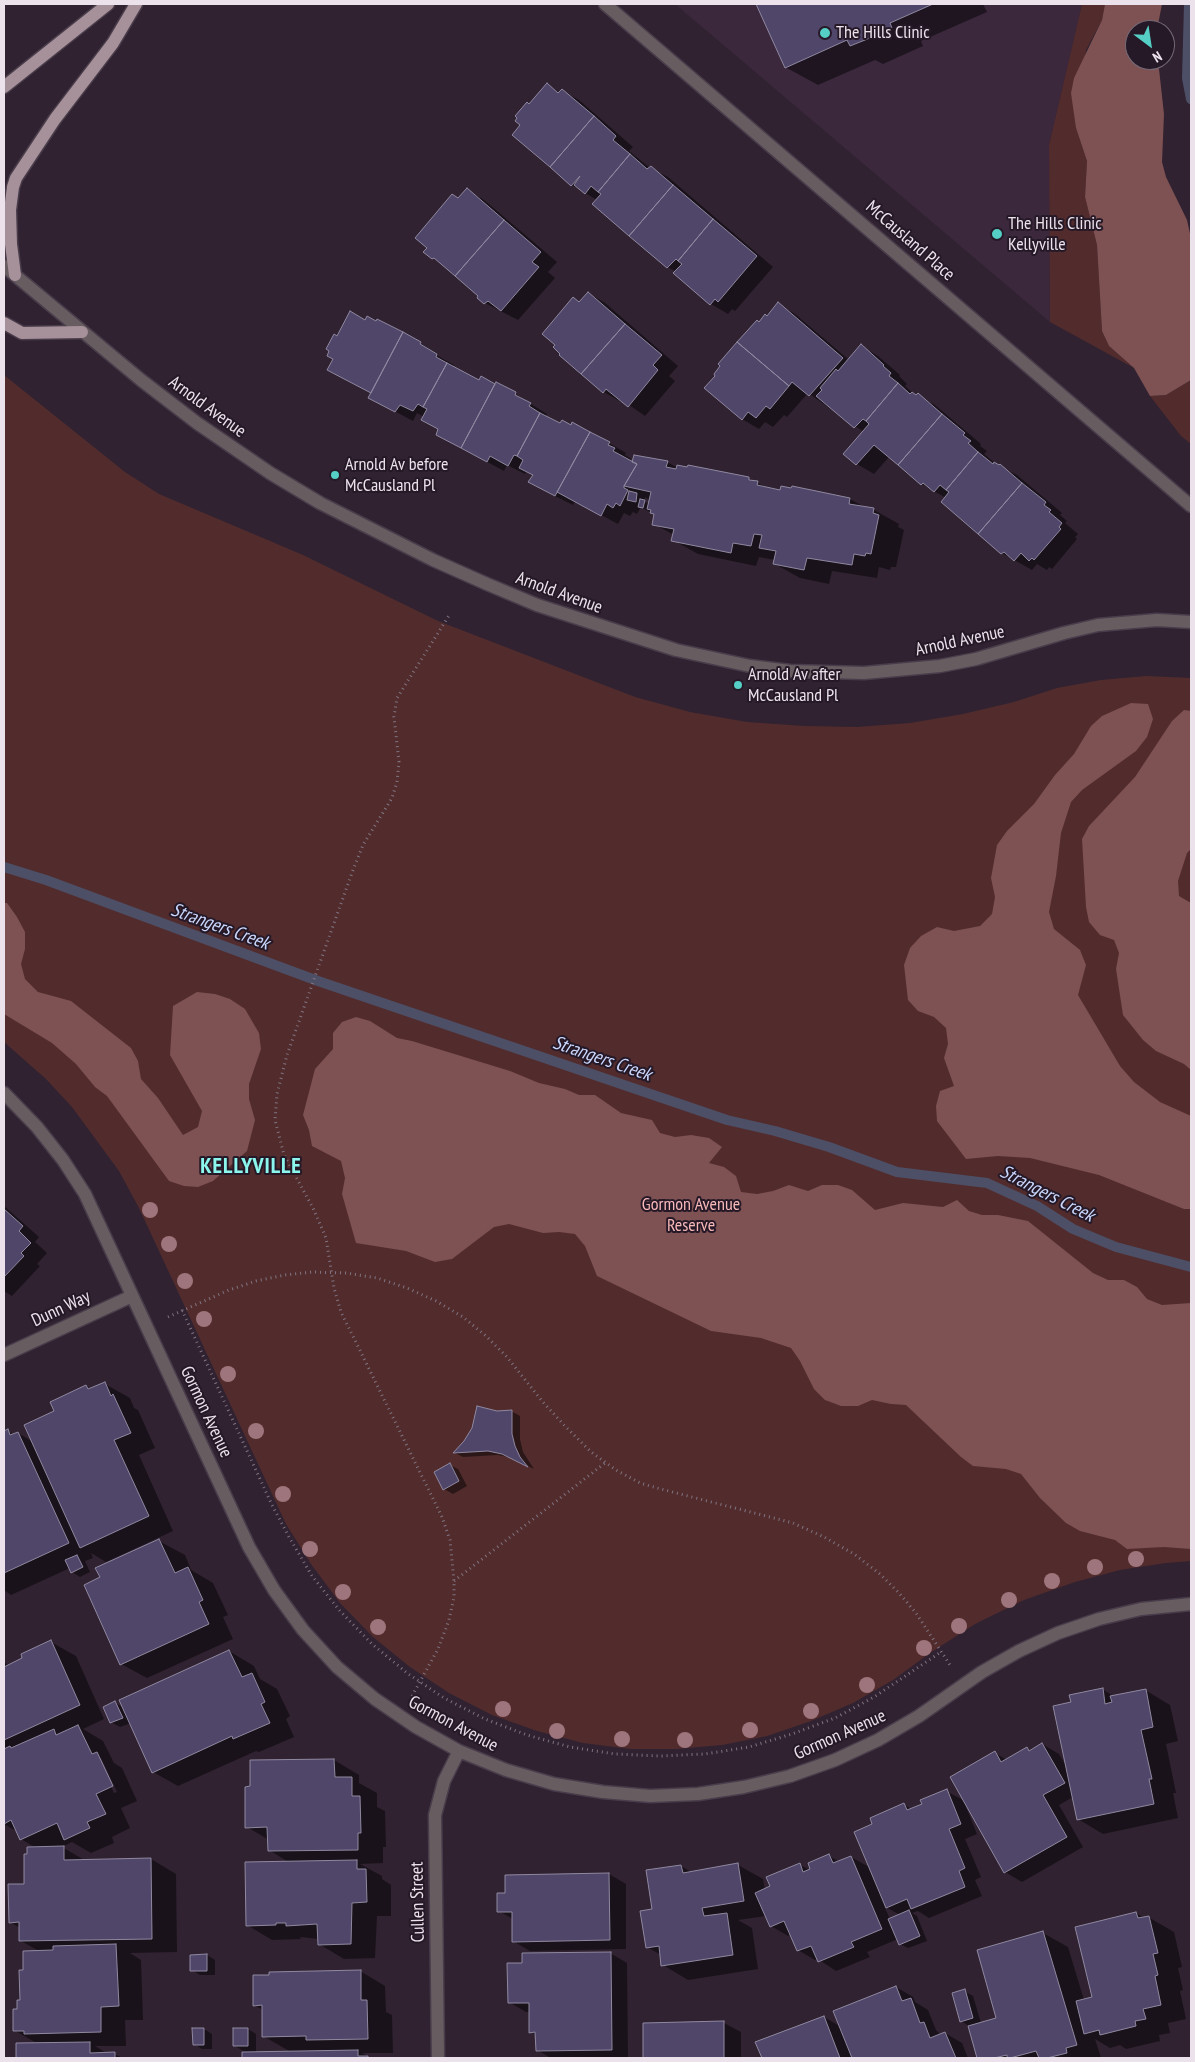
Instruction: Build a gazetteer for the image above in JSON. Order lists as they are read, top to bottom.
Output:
{
  "streets": {
    "street": [
      "McCausland Place",
      "Arnold Avenue",
      "Dunn Way",
      "Gormon Avenue",
      "Cullen Street"
    ]
  },
  "crossings": [
    ["Dunn Way", "Gormon Avenue"],
    ["Gormon Avenue", "Cullen Street"]
  ],
  "districts": ["KELLYVILLE"],
  "water": ["Strangers Creek"],
  "parks": ["Gormon Avenue Reserve"],
  "places": [
    "The Hills Clinic",
    "The Hills Clinic Kellyville",
    "Arnold Av before McCausland Pl",
    "Arnold Av after McCausland Pl"
  ],
  "north": "bottom right"
}
